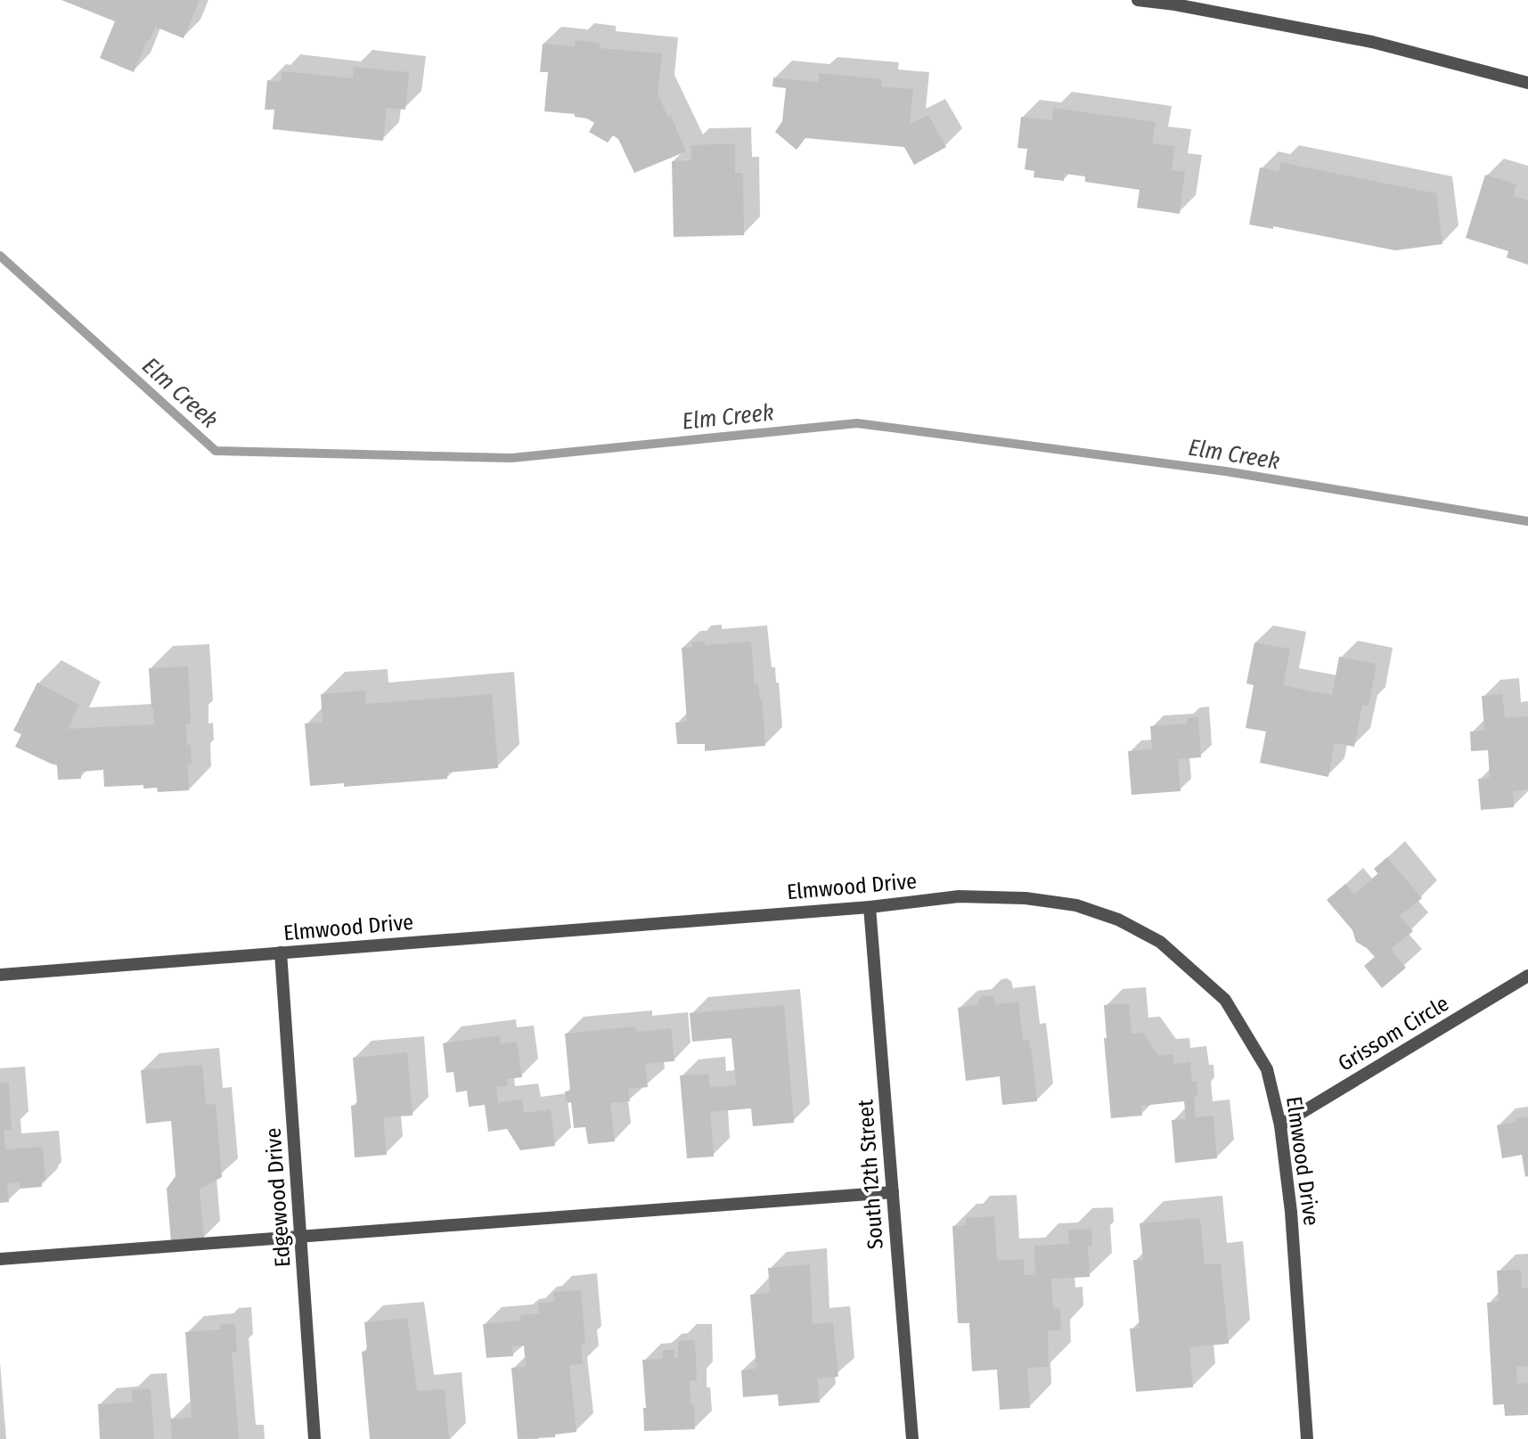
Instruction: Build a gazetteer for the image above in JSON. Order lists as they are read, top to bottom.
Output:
{
  "streets": {
    "street": [
      "Elmwood Drive",
      "Grissom Circle",
      "South 12th Street",
      "Edgewood Drive"
    ]
  },
  "crossings": [
    ["Elmwood Drive", "Grissom Circle"],
    ["Elmwood Drive", "South 12th Street"],
    ["Elmwood Drive", "Edgewood Drive"]
  ],
  "water": ["Elm Creek"]
}
